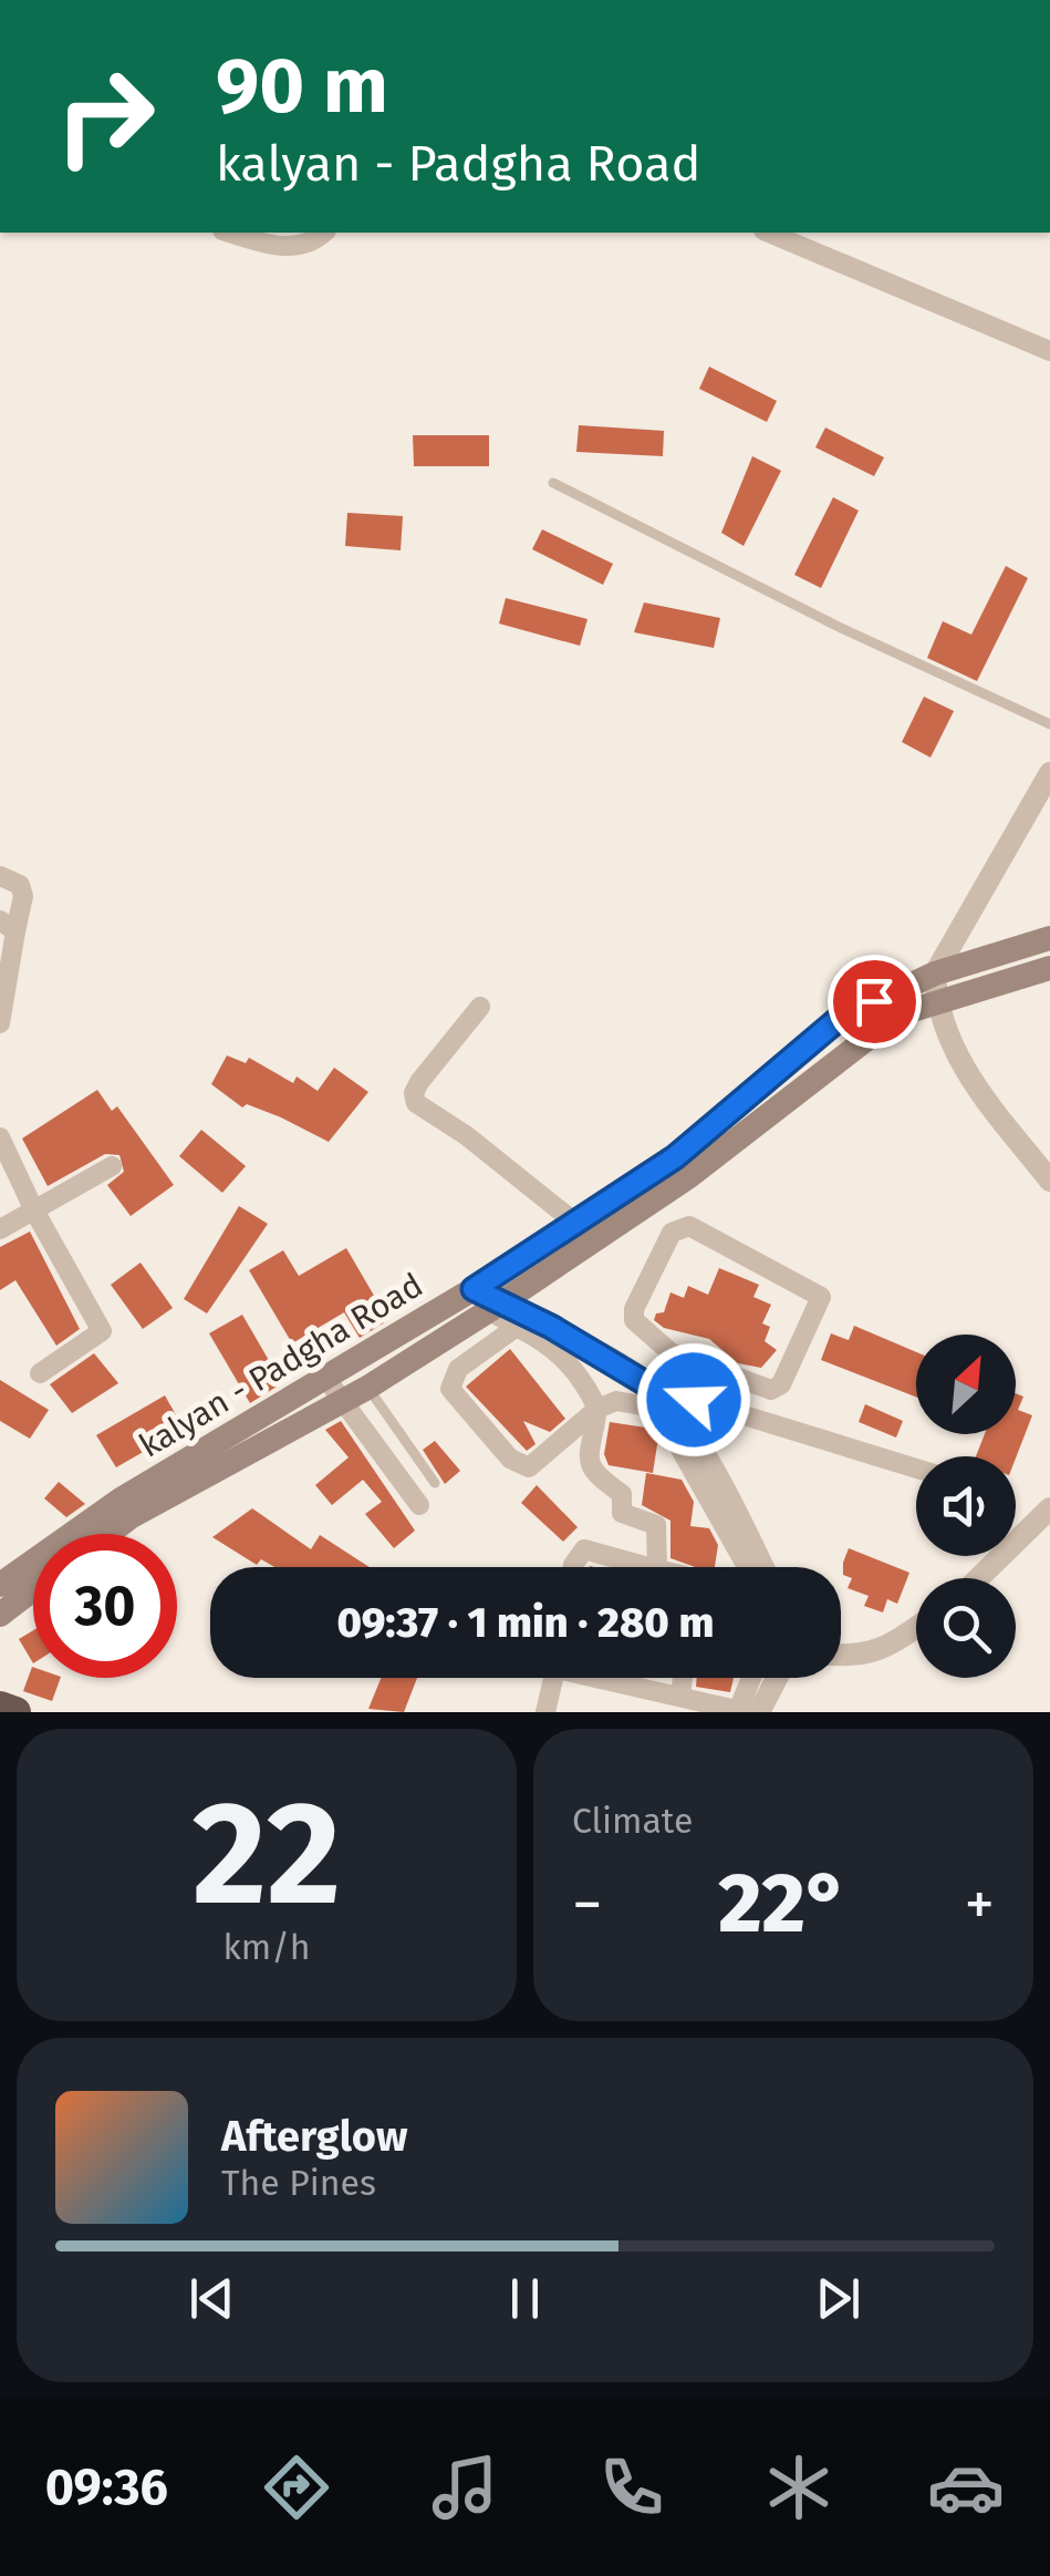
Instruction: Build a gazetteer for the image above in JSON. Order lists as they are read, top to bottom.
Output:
{
  "streets": {
    "main road": ["kalyan - Padgha Road"]
  },
  "north": "top right",
  "page": {
    "turn": ["90 m", "kalyan - Padgha Road"],
    "limit": "30",
    "trip": "09:37 · 1 min · 280 m",
    "tile": [
      ["22", "km/h"],
      "Climate"
    ],
    "heat": ["−", "22°", "+"],
    "song": ["Afterglow", "The Pines"],
    "tabs": "09:36"
  }
}
